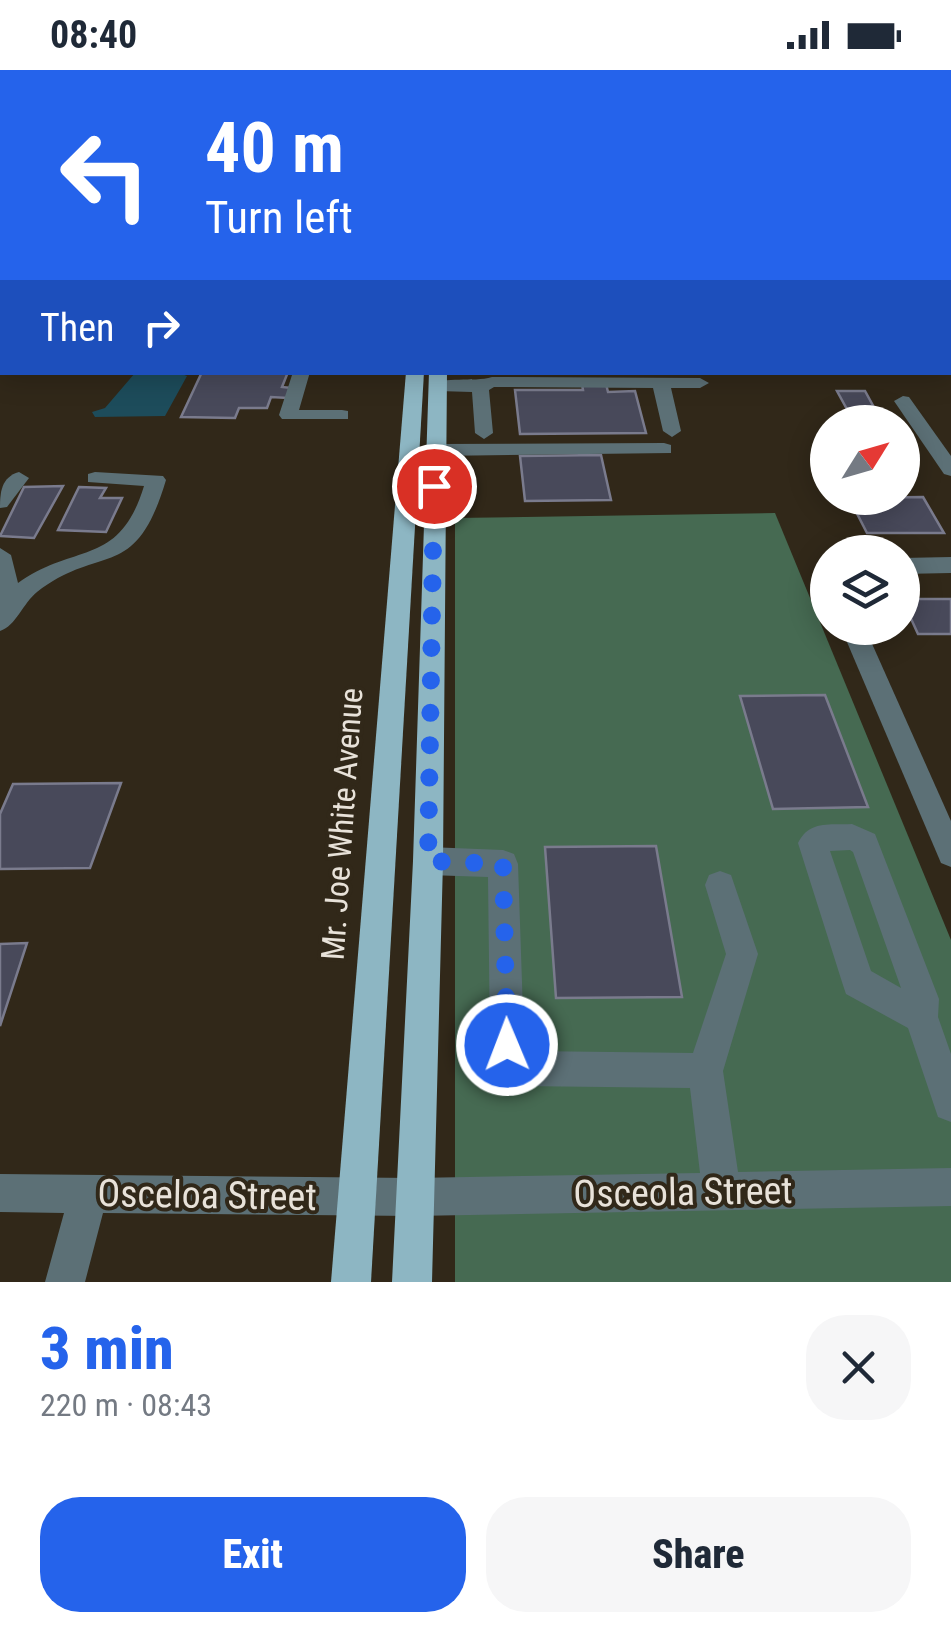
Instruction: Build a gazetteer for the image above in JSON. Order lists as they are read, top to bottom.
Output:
{
  "streets": {
    "main road": ["Mr. Joe White Avenue"],
    "street": ["Osceola Street", "Osceloa Street"]
  },
  "crossings": [
    ["Mr. Joe White Avenue", "Osceloa Street"],
    ["Osceola Street", "Osceloa Street"]
  ],
  "north": "top right",
  "page": {
    "status": "08:40",
    "turn": ["40 m", "Turn left"],
    "then": "Then",
    "heading": ["3 min", "220 m · 08:43"],
    "buttons": ["Exit", "Share"]
  }
}
